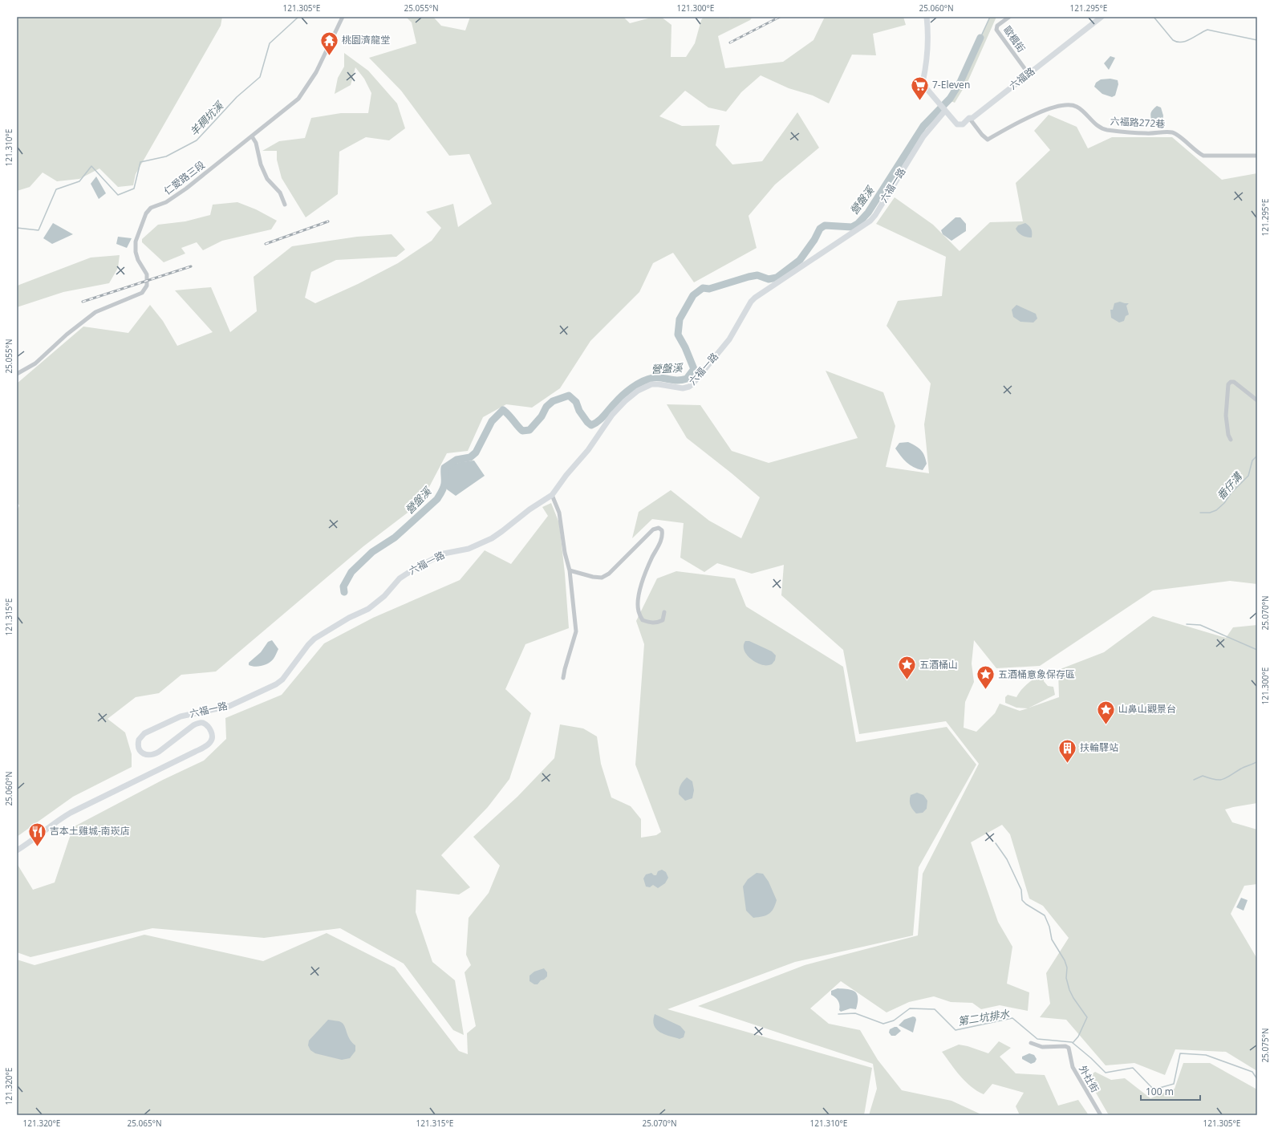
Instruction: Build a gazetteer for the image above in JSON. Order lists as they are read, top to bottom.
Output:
{
  "streets": {
    "street": [
      "歐楓街",
      "六福路",
      "六福路272巷",
      "仁愛路三段",
      "六福一路",
      "外社街"
    ]
  },
  "crossings": [
    ["歐楓街", "六福路"],
    ["六福路", "六福路272巷"],
    ["六福路", "六福一路"]
  ],
  "water": [
    "羊稠坑溪",
    "營盤溪",
    "番仔溝",
    "第二坑排水"
  ],
  "places": {
    "temple": ["桃園濟龍堂"],
    "supermarket": ["7-Eleven"],
    "place": ["五酒桶山", "五酒桶意象保存區", "山鼻山觀景台"],
    "building": ["扶輪驛站"],
    "restaurant": ["吉本土雞城-南崁店"]
  },
  "scale_bar": "100 m",
  "coordinates": [
    "121.305°E",
    "25.055°N",
    "121.300°E",
    "25.060°N",
    "121.295°E",
    "121.310°E",
    "25.070°N",
    "121.315°E",
    "25.075°N",
    "121.320°E",
    "25.065°N"
  ]
}
